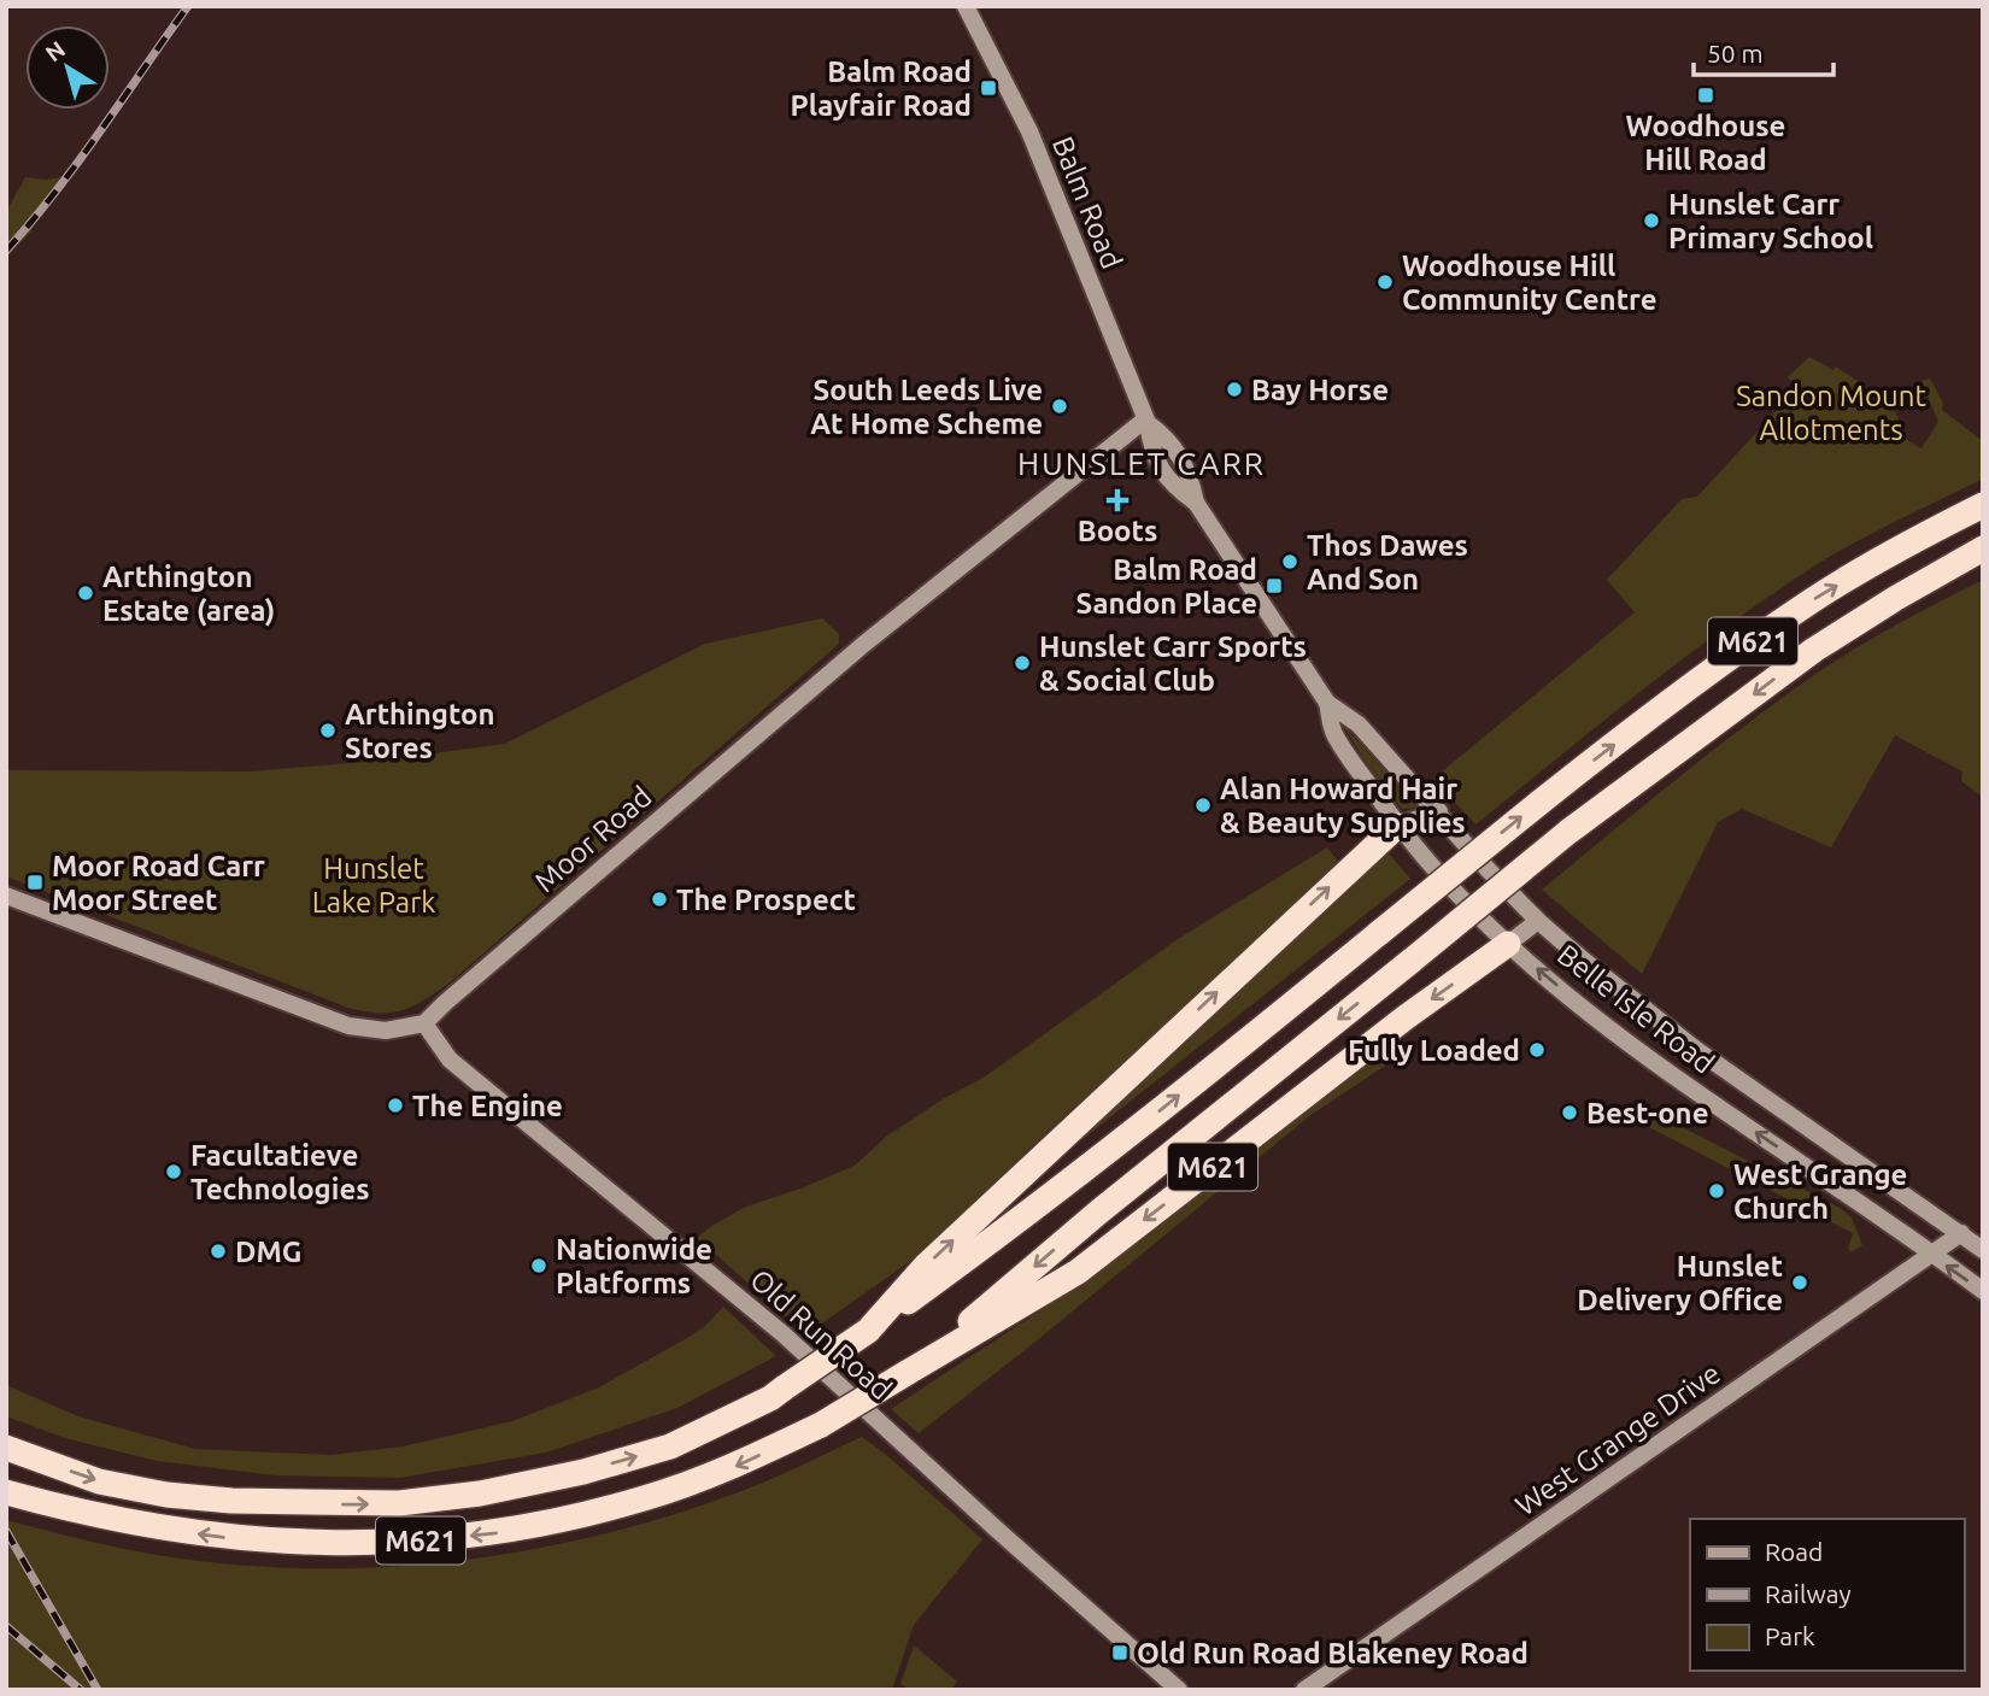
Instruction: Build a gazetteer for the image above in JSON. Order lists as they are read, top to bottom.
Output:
{
  "streets": {
    "highway": ["M621"],
    "street": [
      "Balm Road",
      "Moor Road",
      "Belle Isle Road",
      "Old Run Road",
      "West Grange Drive"
    ]
  },
  "crossings": [
    ["Balm Road", "Moor Road"],
    ["Balm Road", "Belle Isle Road"],
    ["M621", "Belle Isle Road"],
    ["Moor Road", "Belle Isle Road"],
    ["Moor Road", "Old Run Road"],
    ["Belle Isle Road", "West Grange Drive"]
  ],
  "districts": ["HUNSLET CARR"],
  "parks": ["Sandon Mount Allotments", "Hunslet Lake Park"],
  "places": {
    "transit": [
      "Balm Road Playfair Road",
      "Woodhouse Hill Road",
      "Balm Road Sandon Place",
      "Moor Road Carr Moor Street",
      "Old Run Road Blakeney Road"
    ],
    "other": [
      "Hunslet Carr Primary School",
      "Woodhouse Hill Community Centre",
      "Bay Horse",
      "South Leeds Live At Home Scheme",
      "Thos Dawes And Son",
      "Arthington Estate (area)",
      "Hunslet Carr Sports & Social Club",
      "Arthington Stores",
      "Alan Howard Hair & Beauty Supplies",
      "The Prospect",
      "Fully Loaded",
      "The Engine",
      "Best-one",
      "Facultatieve Technologies",
      "West Grange Church",
      "DMG",
      "Nationwide Platforms",
      "Hunslet Delivery Office"
    ],
    "health": ["Boots"]
  },
  "legend": ["Road", "Railway", "Park"],
  "scale_bar": "50 m",
  "north": "top left"
}
